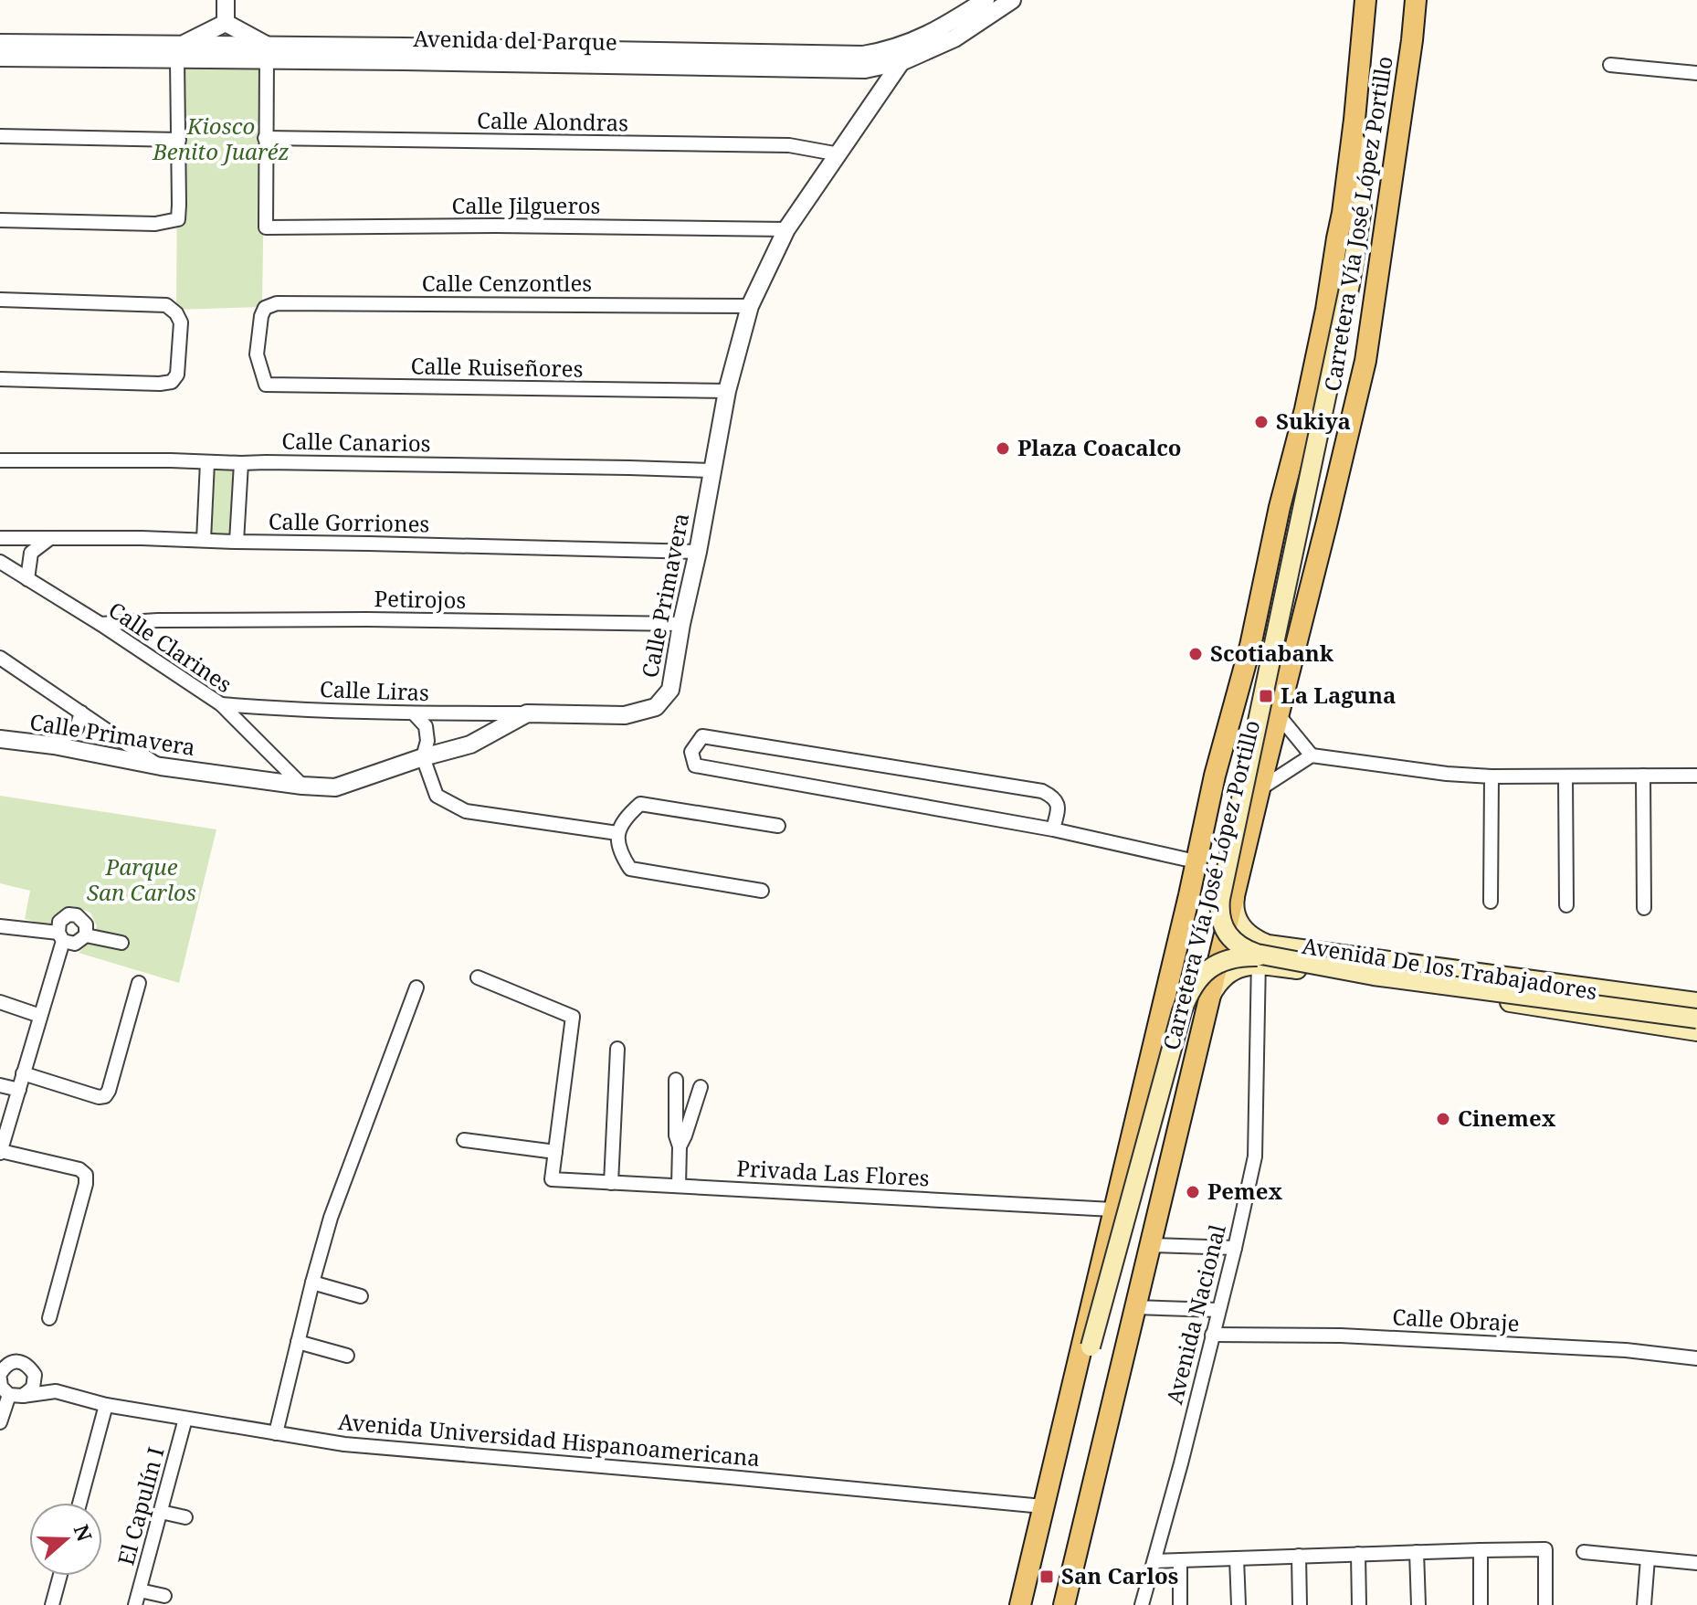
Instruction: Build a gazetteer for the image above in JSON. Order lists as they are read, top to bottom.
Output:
{
  "streets": {
    "main road": ["Carretera Vía José López Portillo", "Avenida De los Trabajadores"],
    "street": [
      "Avenida del Parque",
      "Calle Alondras",
      "Calle Jilgueros",
      "Calle Cenzontles",
      "Calle Ruiseñores",
      "Calle Canarios",
      "Calle Gorriones",
      "Calle Primavera",
      "Petirojos",
      "Calle Clarines",
      "Calle Liras",
      "Privada Las Flores",
      "Avenida Nacional",
      "Calle Obraje",
      "Avenida Universidad Hispanoamericana",
      "El Capulín I"
    ]
  },
  "crossings": [
    ["Avenida del Parque", "Calle Primavera"],
    ["Calle Alondras", "Calle Jilgueros"],
    ["Calle Alondras", "Calle Primavera"],
    ["Calle Jilgueros", "Calle Primavera"],
    ["Carretera Vía José López Portillo", "Avenida De los Trabajadores"],
    ["Carretera Vía José López Portillo", "Privada Las Flores"],
    ["Carretera Vía José López Portillo", "Avenida Universidad Hispanoamericana"],
    ["Calle Cenzontles", "Calle Ruiseñores"],
    ["Calle Cenzontles", "Calle Primavera"],
    ["Calle Ruiseñores", "Calle Primavera"],
    ["Calle Canarios", "Calle Primavera"],
    ["Calle Gorriones", "Calle Primavera"],
    ["Calle Primavera", "Petirojos"],
    ["Calle Primavera", "Calle Clarines"],
    ["Calle Primavera", "Calle Liras"],
    ["Petirojos", "Calle Clarines"],
    ["Calle Clarines", "Calle Liras"],
    ["Avenida De los Trabajadores", "Avenida Nacional"],
    ["Avenida Nacional", "Calle Obraje"],
    ["Avenida Universidad Hispanoamericana", "El Capulín I"]
  ],
  "parks": ["Kiosco Benito Juaréz", "Parque San Carlos"],
  "places": {
    "other": [
      "Sukiya",
      "Plaza Coacalco",
      "Scotiabank",
      "Cinemex",
      "Pemex"
    ],
    "transit": ["La Laguna", "San Carlos"]
  },
  "north": "right"
}
